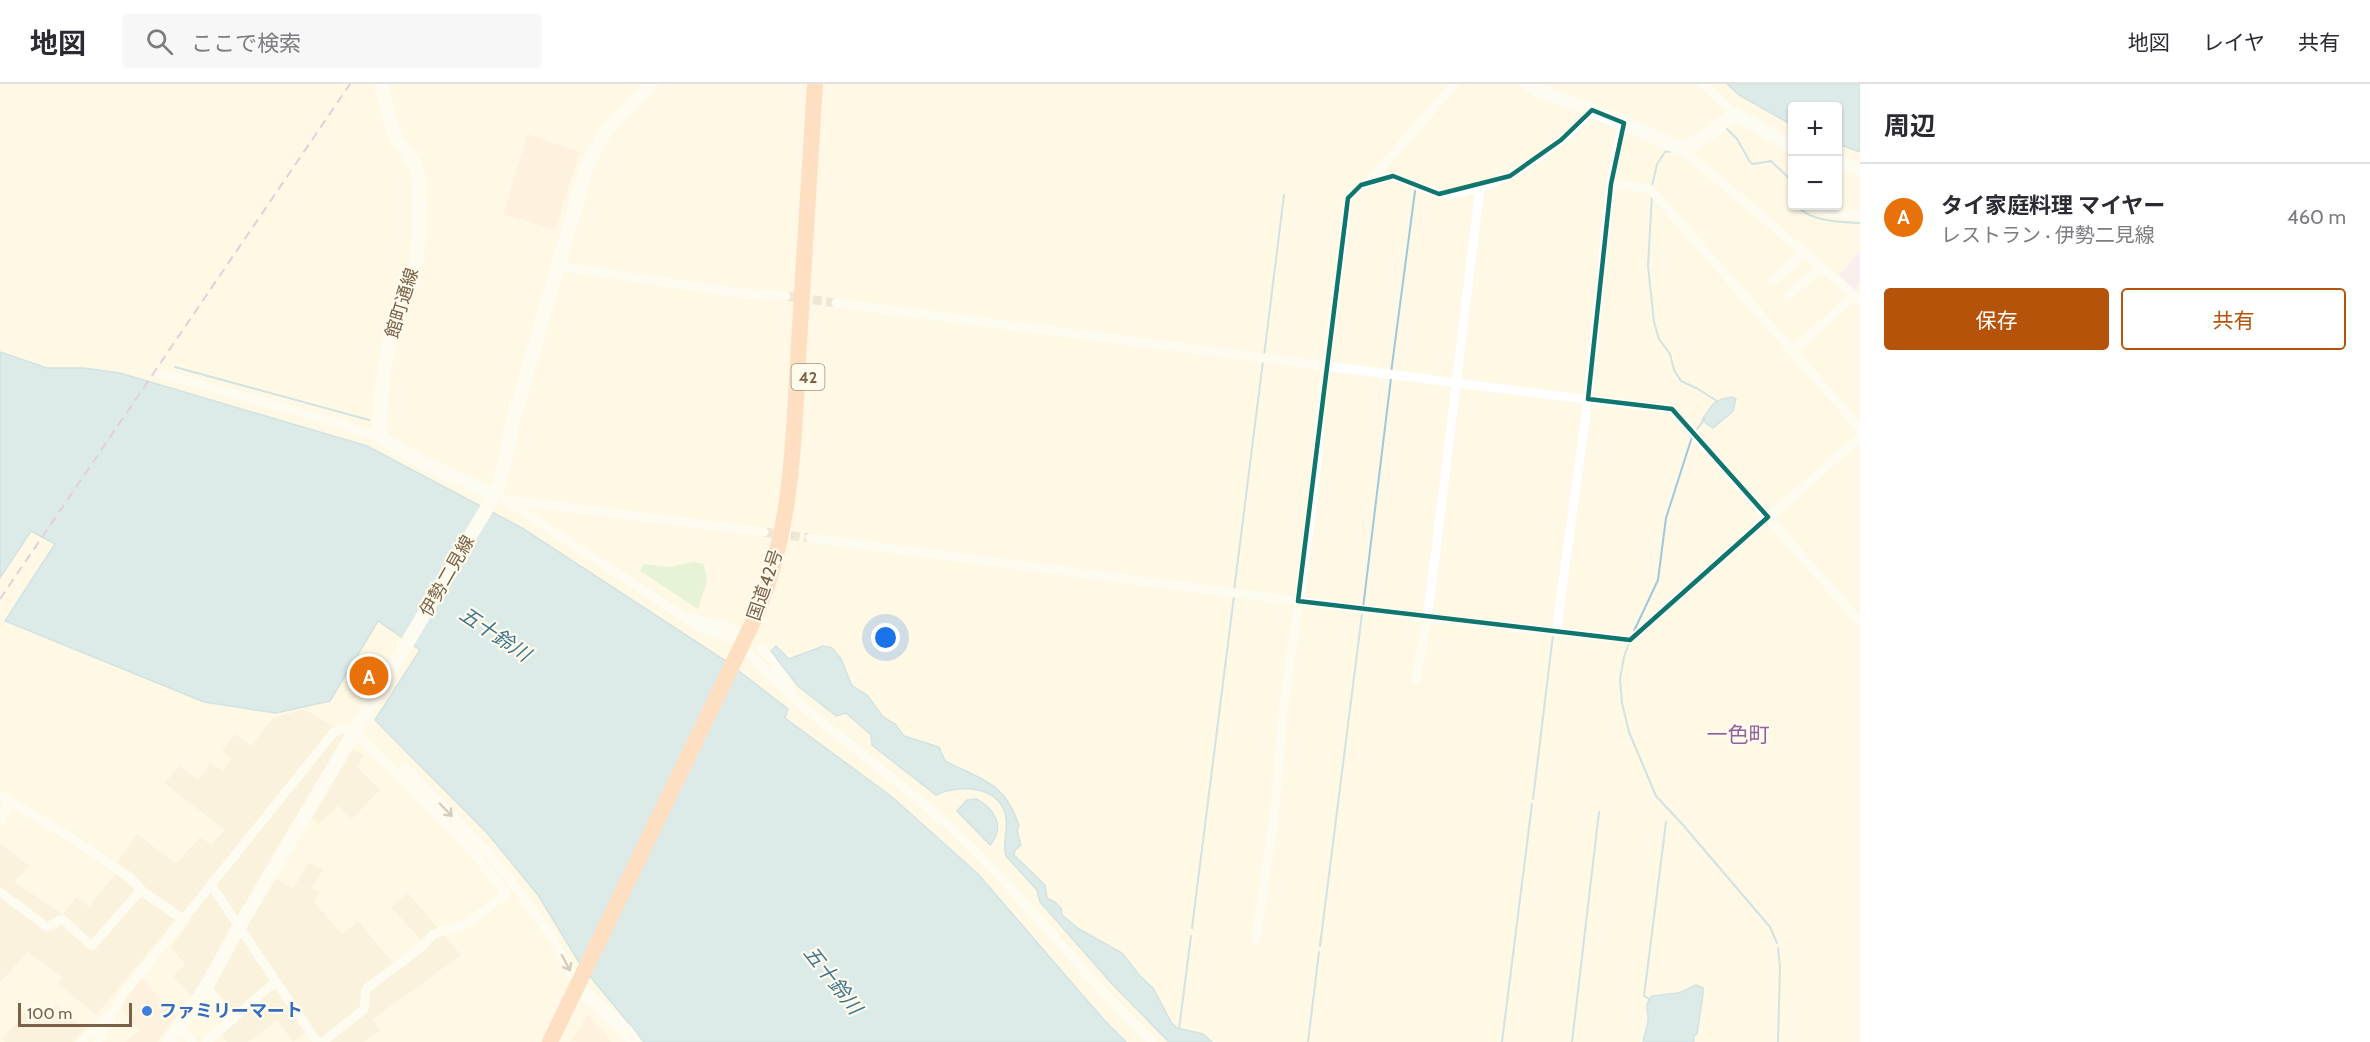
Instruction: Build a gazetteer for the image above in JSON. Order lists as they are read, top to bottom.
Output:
{
  "streets": {
    "highway": ["42", "国道42号"],
    "main road": ["館町通線", "伊勢二見線"]
  },
  "districts": ["一色町"],
  "water": ["五十鈴川"],
  "places": ["ファミリーマート"],
  "scale_bar": "100 m",
  "page": {
    "header": "地図",
    "search": "ここで検索",
    "nav": ["地図", "レイヤ", "共有"],
    "heading": "周辺",
    "map_buttons": ["+", "−"],
    "list": [
      {
        "mark": "A",
        "name": "タイ家庭料理 マイヤー",
        "note": "レストラン · 伊勢二見線",
        "value": "460 m"
      }
    ],
    "buttons": ["保存", "共有"],
    "pins": "A",
    "scale": "100 m"
  }
}
